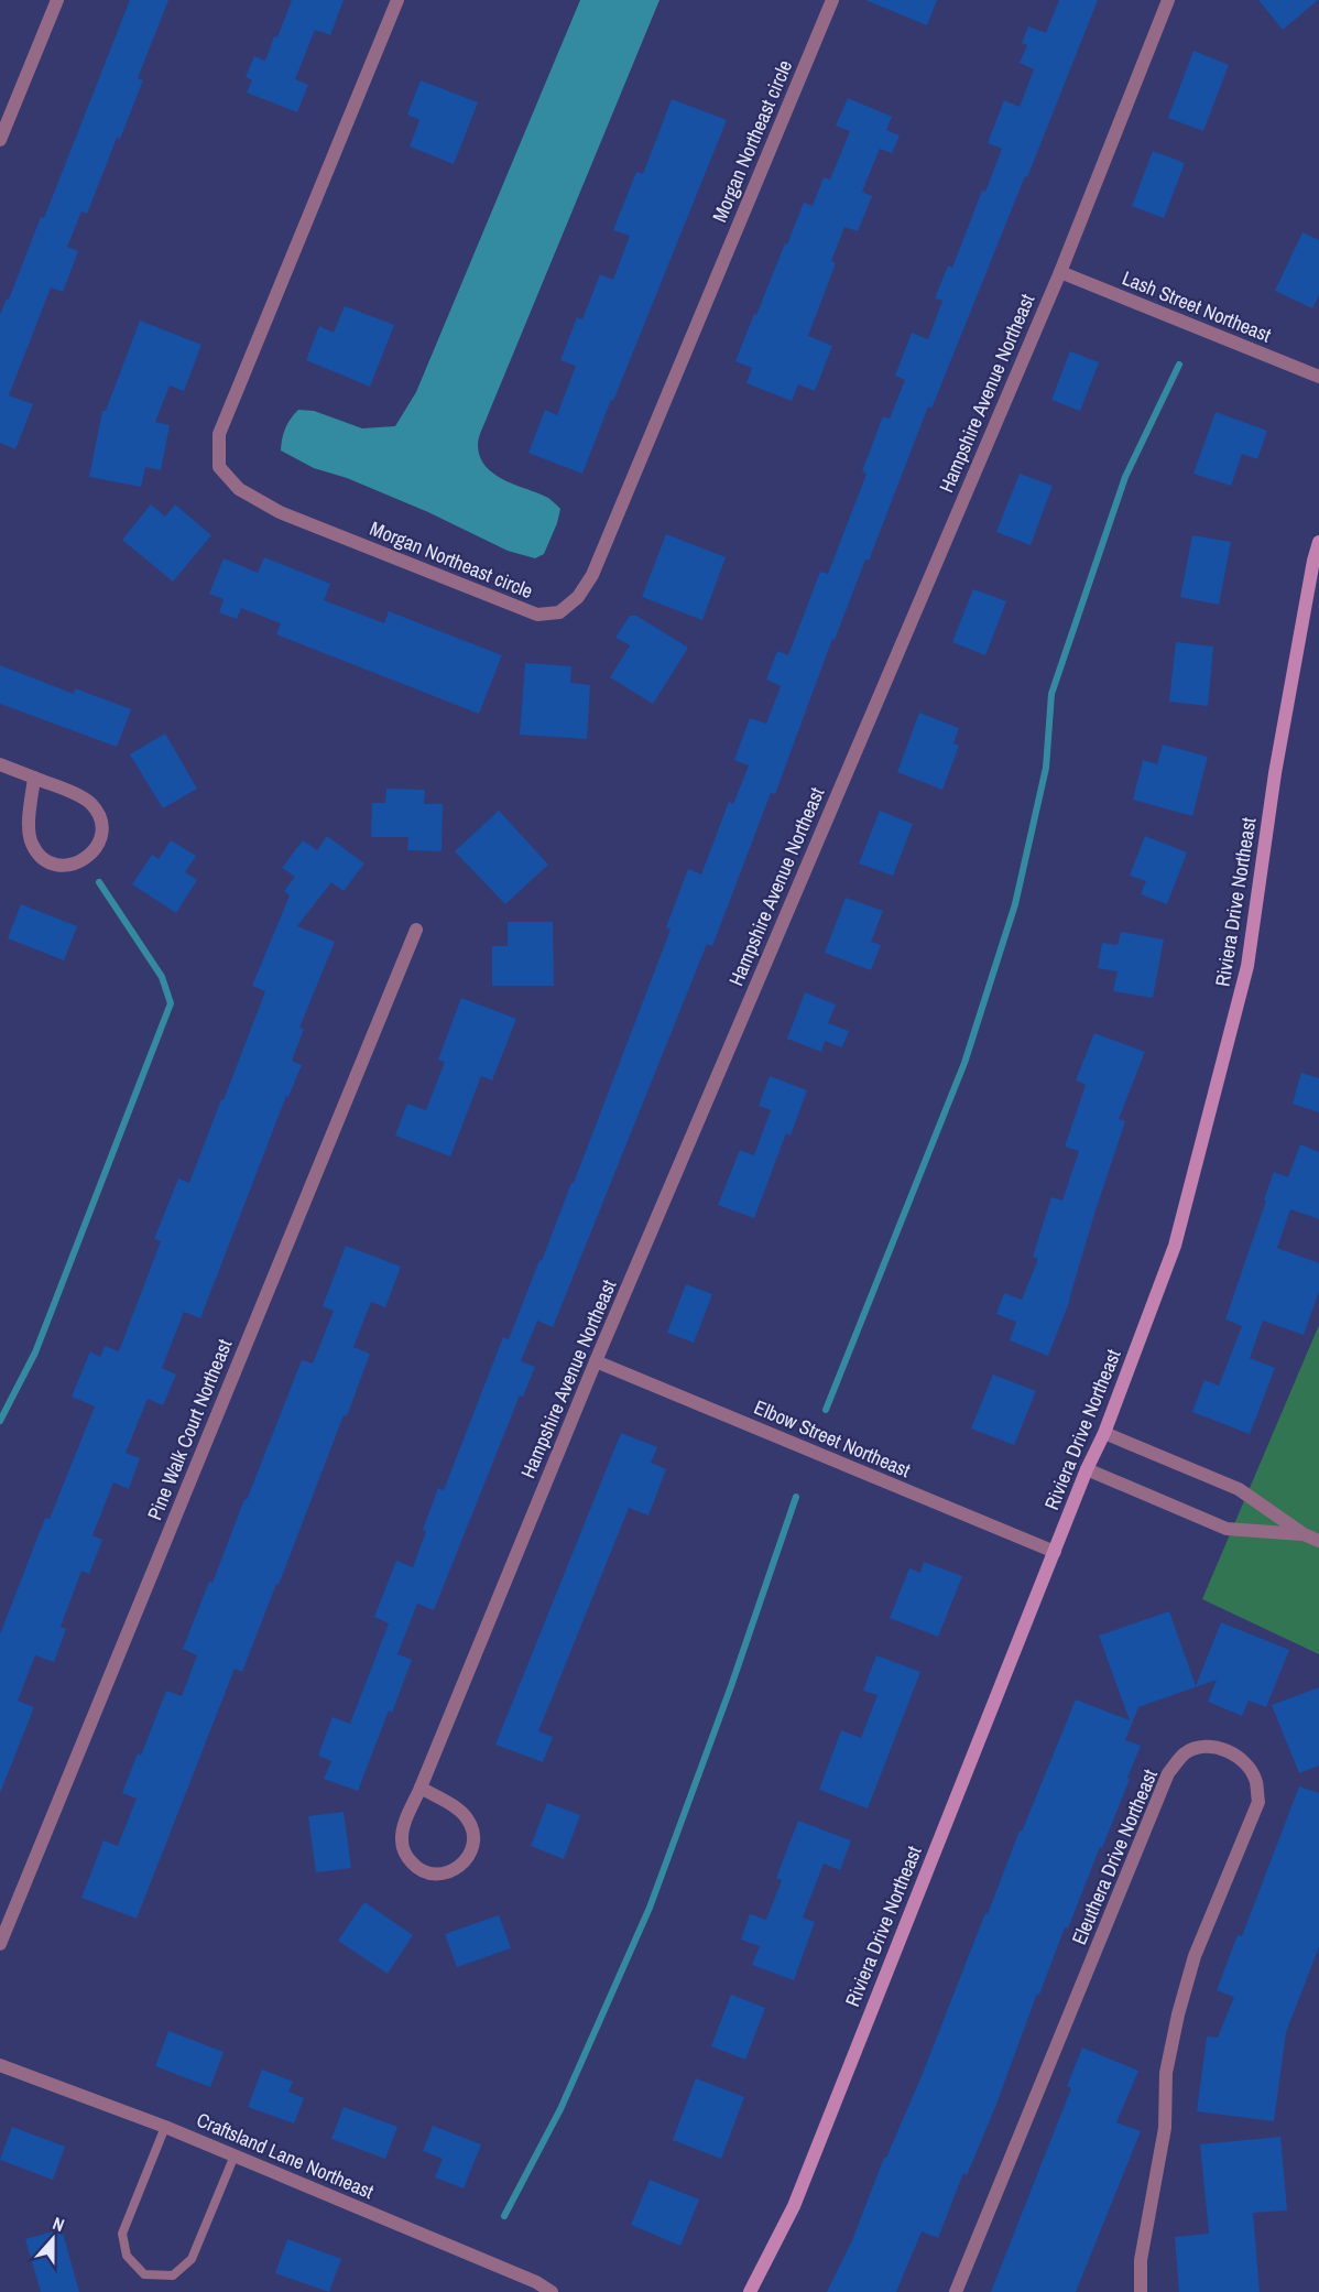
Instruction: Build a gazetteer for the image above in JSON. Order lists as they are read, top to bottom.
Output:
{
  "streets": {
    "street": [
      "Morgan Northeast circle",
      "Lash Street Northeast",
      "Hampshire Avenue Northeast",
      "Riviera Drive Northeast",
      "Pine Walk Court Northeast",
      "Elbow Street Northeast",
      "Eleuthera Drive Northeast",
      "Craftsland Lane Northeast"
    ]
  },
  "crossings": [
    ["Lash Street Northeast", "Hampshire Avenue Northeast"],
    ["Hampshire Avenue Northeast", "Elbow Street Northeast"],
    ["Riviera Drive Northeast", "Elbow Street Northeast"]
  ],
  "north": "top"
}
